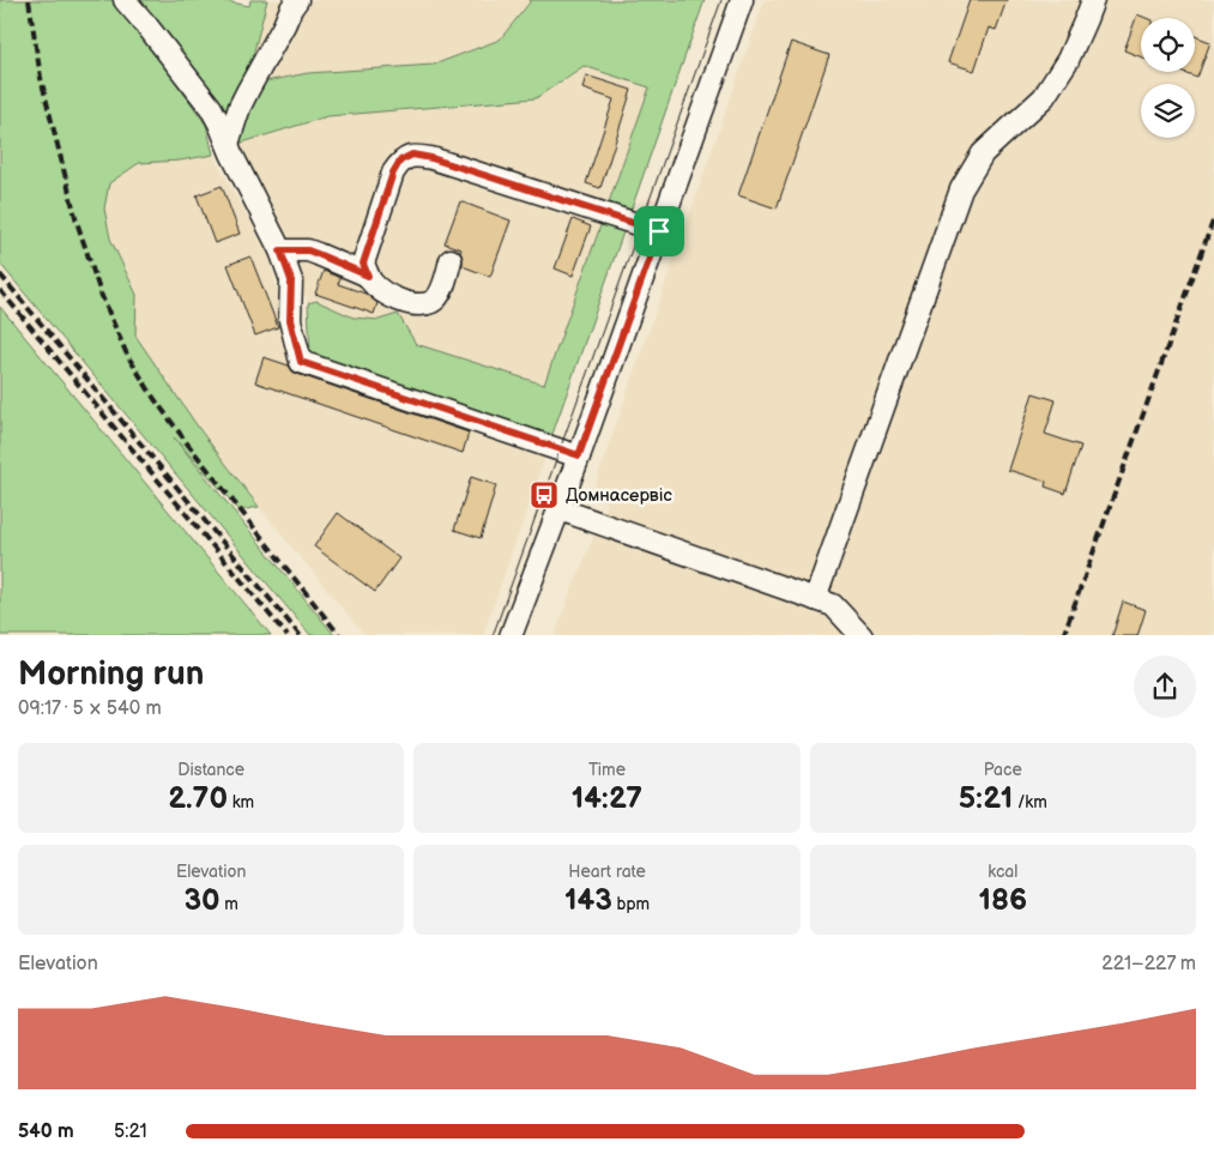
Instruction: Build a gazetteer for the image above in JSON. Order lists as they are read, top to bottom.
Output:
{
  "places": {
    "bus stop": ["Домнасервіс"]
  },
  "page": {
    "heading": ["Morning run", "09:17 · 5 × 540 m"],
    "stats": [
      ["Distance", "2.70 km"],
      ["Time", "14:27"],
      ["Pace", "5:21 /km"],
      ["Elevation", "30 m"],
      ["Heart rate", "143 bpm"],
      ["kcal", "186"]
    ],
    "chart": ["Elevation", "221–227 m"],
    "list": [
      {
        "name": "540 m",
        "note": "5:21"
      }
    ]
  }
}
